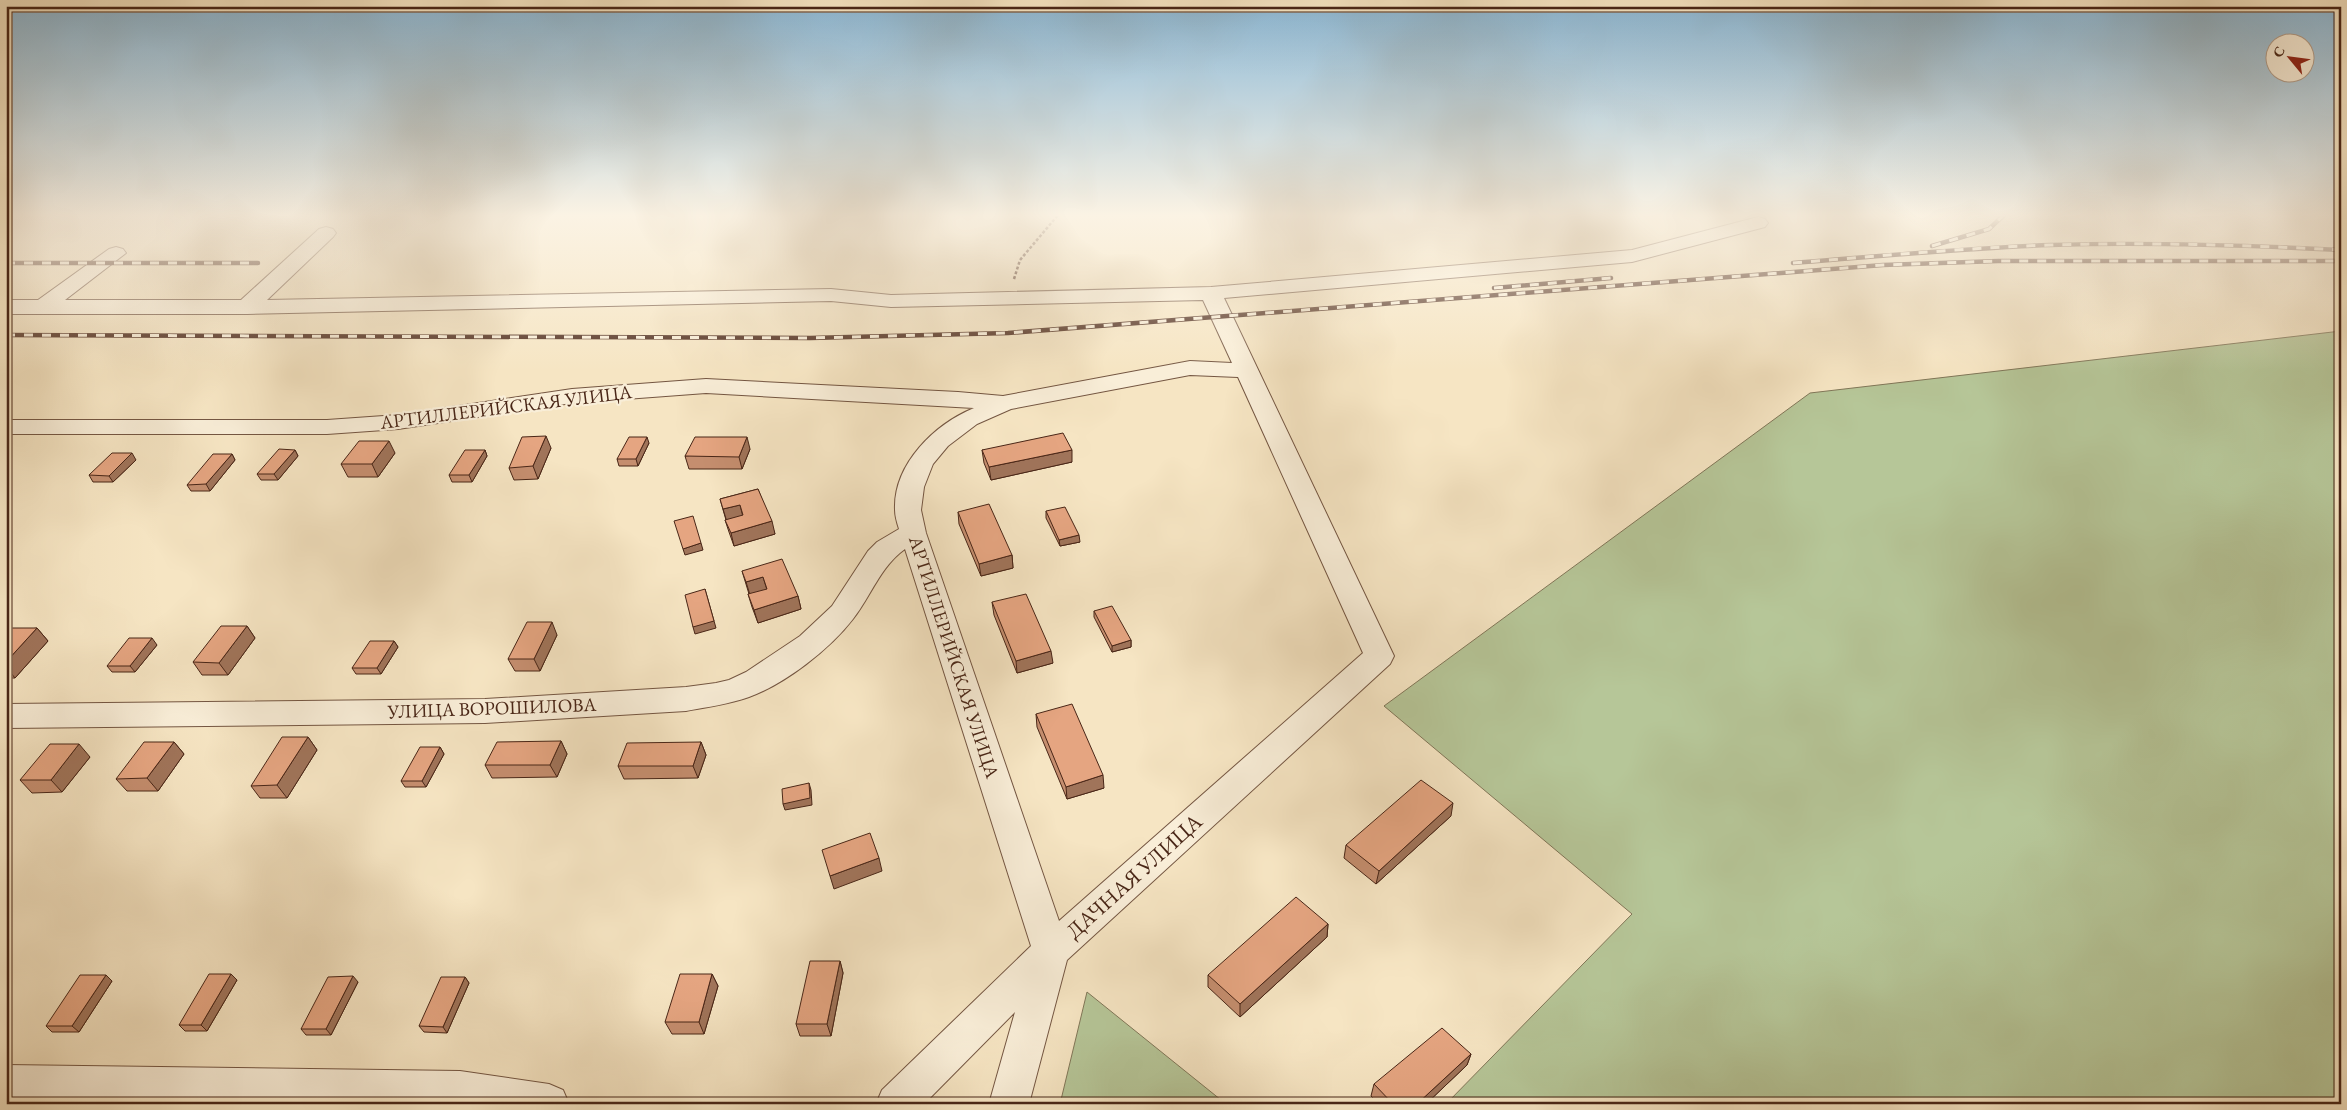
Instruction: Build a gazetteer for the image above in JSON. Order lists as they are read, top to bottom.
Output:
{
  "streets": {
    "street": ["АРТИЛЛЕРИЙСКАЯ УЛИЦА", "УЛИЦА ВОРОШИЛОВА", "ДАЧНАЯ УЛИЦА"]
  },
  "crossings": [
    ["АРТИЛЛЕРИЙСКАЯ УЛИЦА", "УЛИЦА ВОРОШИЛОВА"],
    ["АРТИЛЛЕРИЙСКАЯ УЛИЦА", "ДАЧНАЯ УЛИЦА"]
  ],
  "north": "top left"
}
